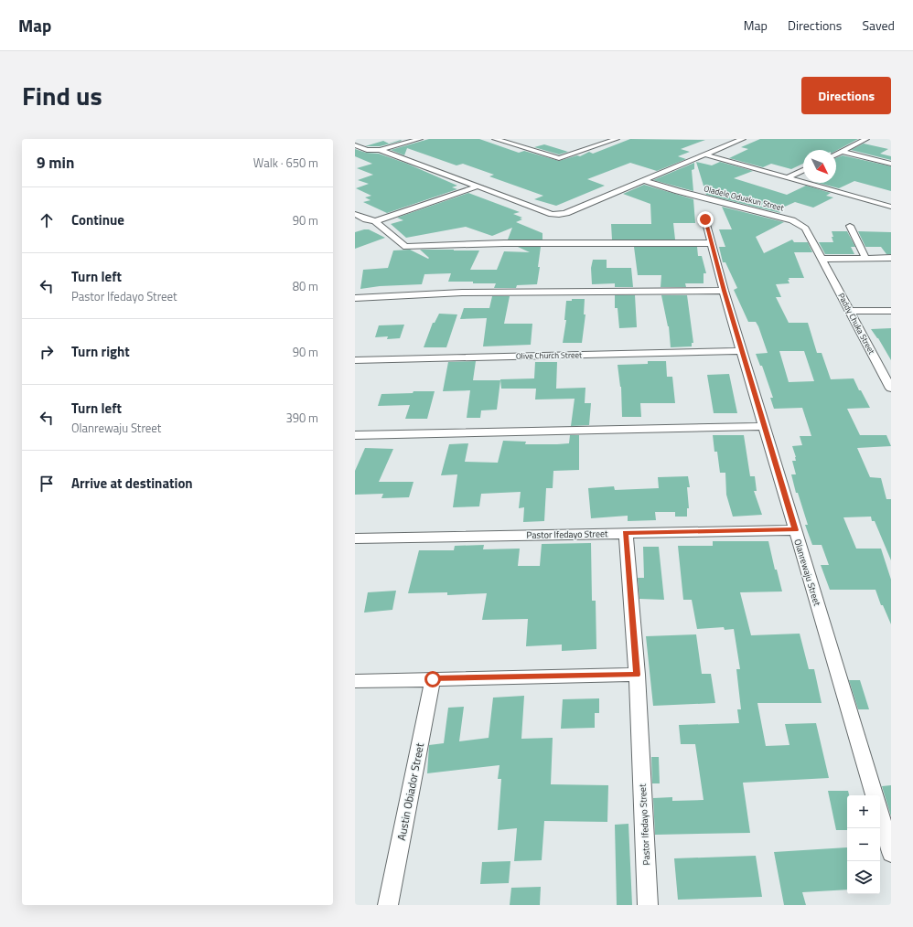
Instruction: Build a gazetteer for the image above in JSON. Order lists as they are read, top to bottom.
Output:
{
  "streets": {
    "street": [
      "Oladele Oduekun Street",
      "Paddy Chuka Street",
      "Olive Church Street",
      "Pastor Ifedayo Street",
      "Olanrewaju Street",
      "Austin Obiador Street"
    ]
  },
  "crossings": [
    ["Oladele Oduekun Street", "Paddy Chuka Street"],
    ["Olive Church Street", "Olanrewaju Street"]
  ],
  "north": "bottom right",
  "page": {
    "header": "Map",
    "nav": ["Map", "Directions", "Saved"],
    "title": "Find us",
    "buttons": "Directions",
    "heading": ["9 min", "Walk · 650 m"],
    "list": [
      ["Continue", "90 m"],
      ["Turn left", "Pastor Ifedayo Street", "80 m"],
      ["Turn right", "90 m"],
      ["Turn left", "Olanrewaju Street", "390 m"],
      "Arrive at destination"
    ],
    "map_buttons": ["+", "−"]
  }
}
